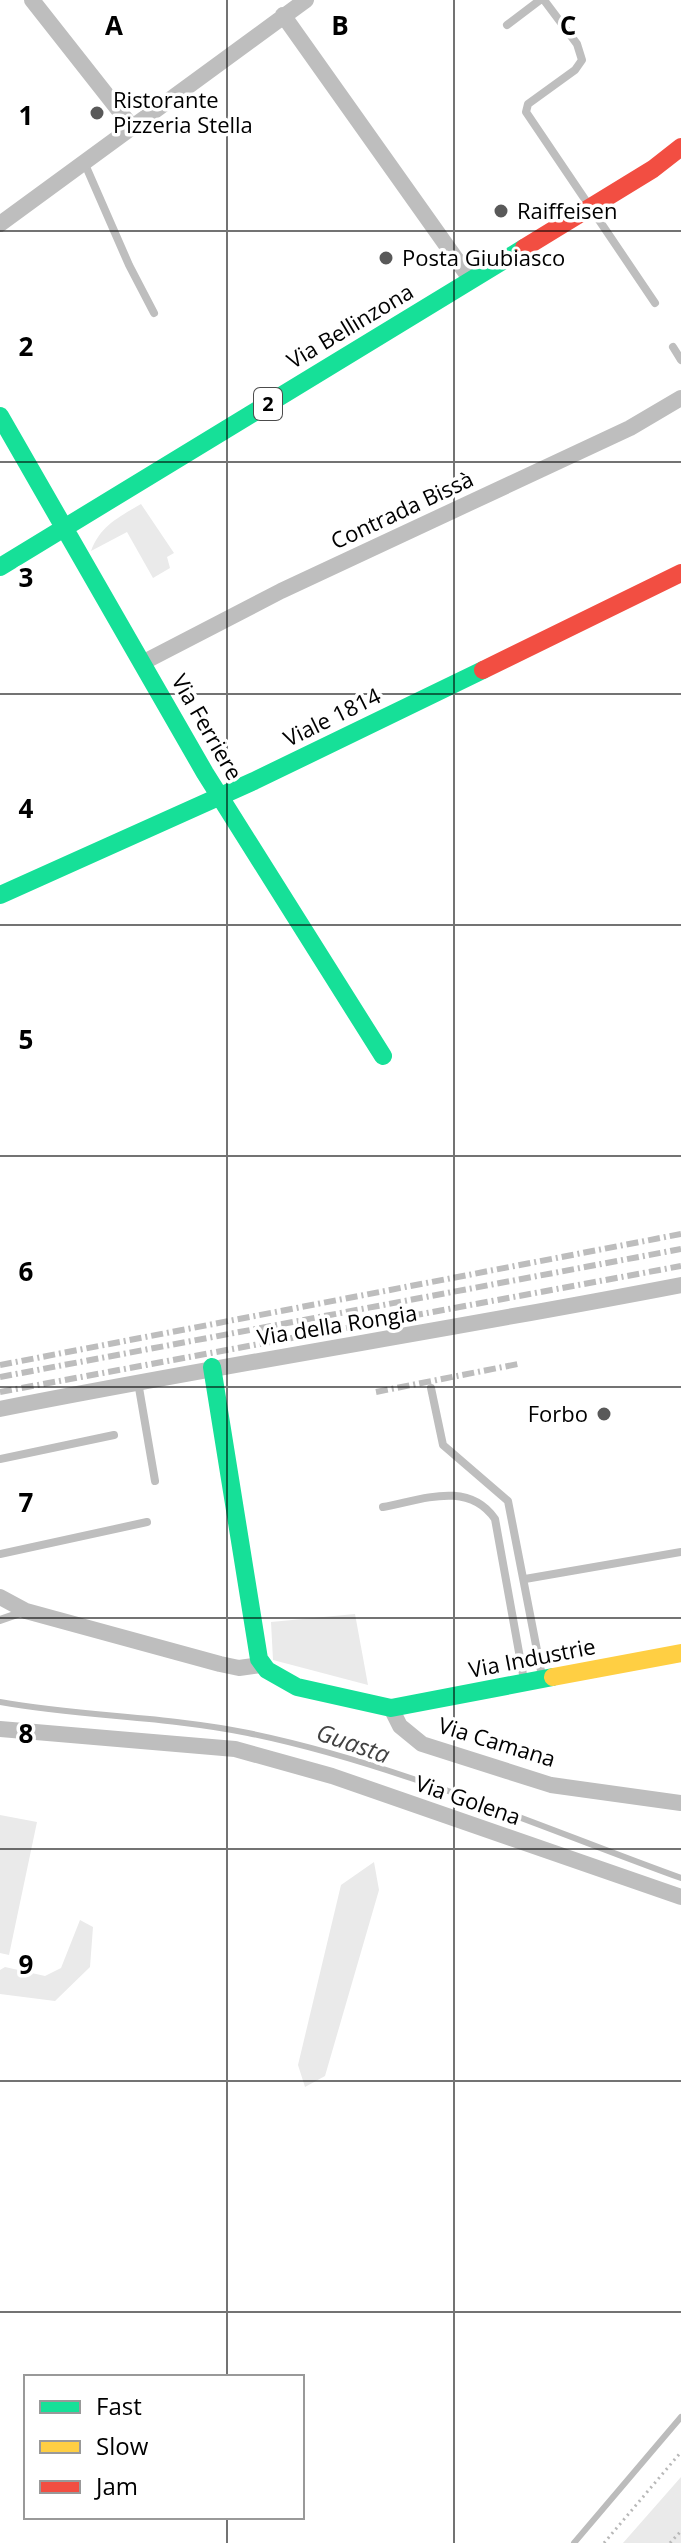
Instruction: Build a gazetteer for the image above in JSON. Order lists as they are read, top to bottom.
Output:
{
  "streets": {
    "street": [
      "Via Bellinzona",
      "2",
      "Contrada Bissà",
      "Viale 1814",
      "Via Ferriere",
      "Via della Rongia",
      "Via Industrie",
      "Via Camana",
      "Via Golena"
    ]
  },
  "crossings": [
    ["Via Bellinzona", "Via Ferriere"],
    ["Contrada Bissà", "Via Ferriere"],
    ["Viale 1814", "Via Ferriere"],
    ["Via Industrie", "Via Camana"]
  ],
  "water": ["Guasta"],
  "places": [
    "Ristorante Pizzeria Stella",
    "Raiffeisen",
    "Posta Giubiasco",
    "Forbo"
  ],
  "legend": ["Fast", "Slow", "Jam"],
  "grid": {
    "columns": ["A", "B", "C"],
    "rows": [
      "1",
      "2",
      "3",
      "4",
      "5",
      "6",
      "7",
      "8",
      "9"
    ]
  }
}
